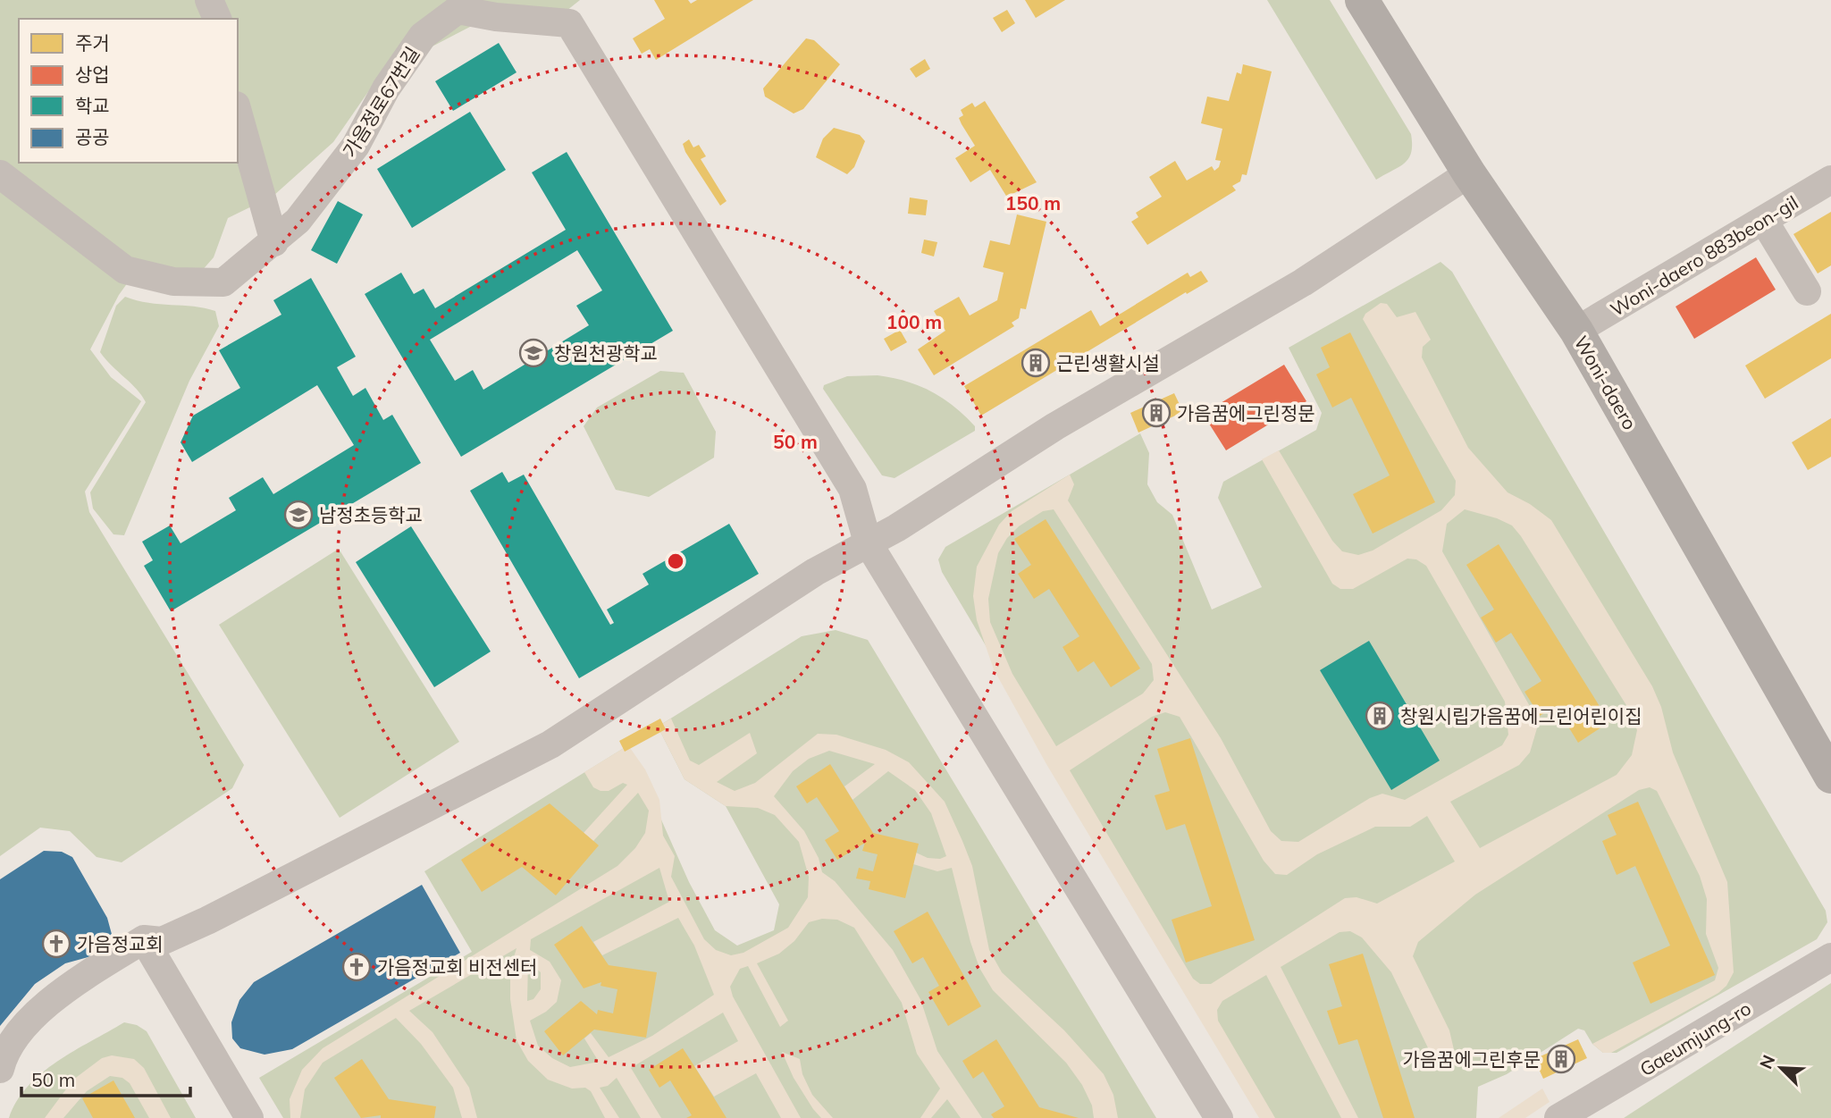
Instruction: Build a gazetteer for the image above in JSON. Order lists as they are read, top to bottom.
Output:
{
  "streets": {
    "main road": ["Woni-daero"],
    "street": ["가음정로67번길", "Woni-daero 883beon-gil", "Gaeumjung-ro"]
  },
  "crossings": [
    ["Woni-daero 883beon-gil", "Woni-daero"]
  ],
  "places": {
    "school or university": ["창원천광학교", "남정초등학교"],
    "building": [
      "근린생활시설",
      "가음꿈에그린정문",
      "창원시립가음꿈에그린어린이집",
      "가음꿈에그린후문"
    ],
    "church": ["가음정교회", "가음정교회 비전센터"]
  },
  "legend": [
    "주거",
    "상업",
    "학교",
    "공공"
  ],
  "scale_bar": "50 m",
  "north": "top left",
  "rings": ["150 m", "100 m", "50 m"]
}
